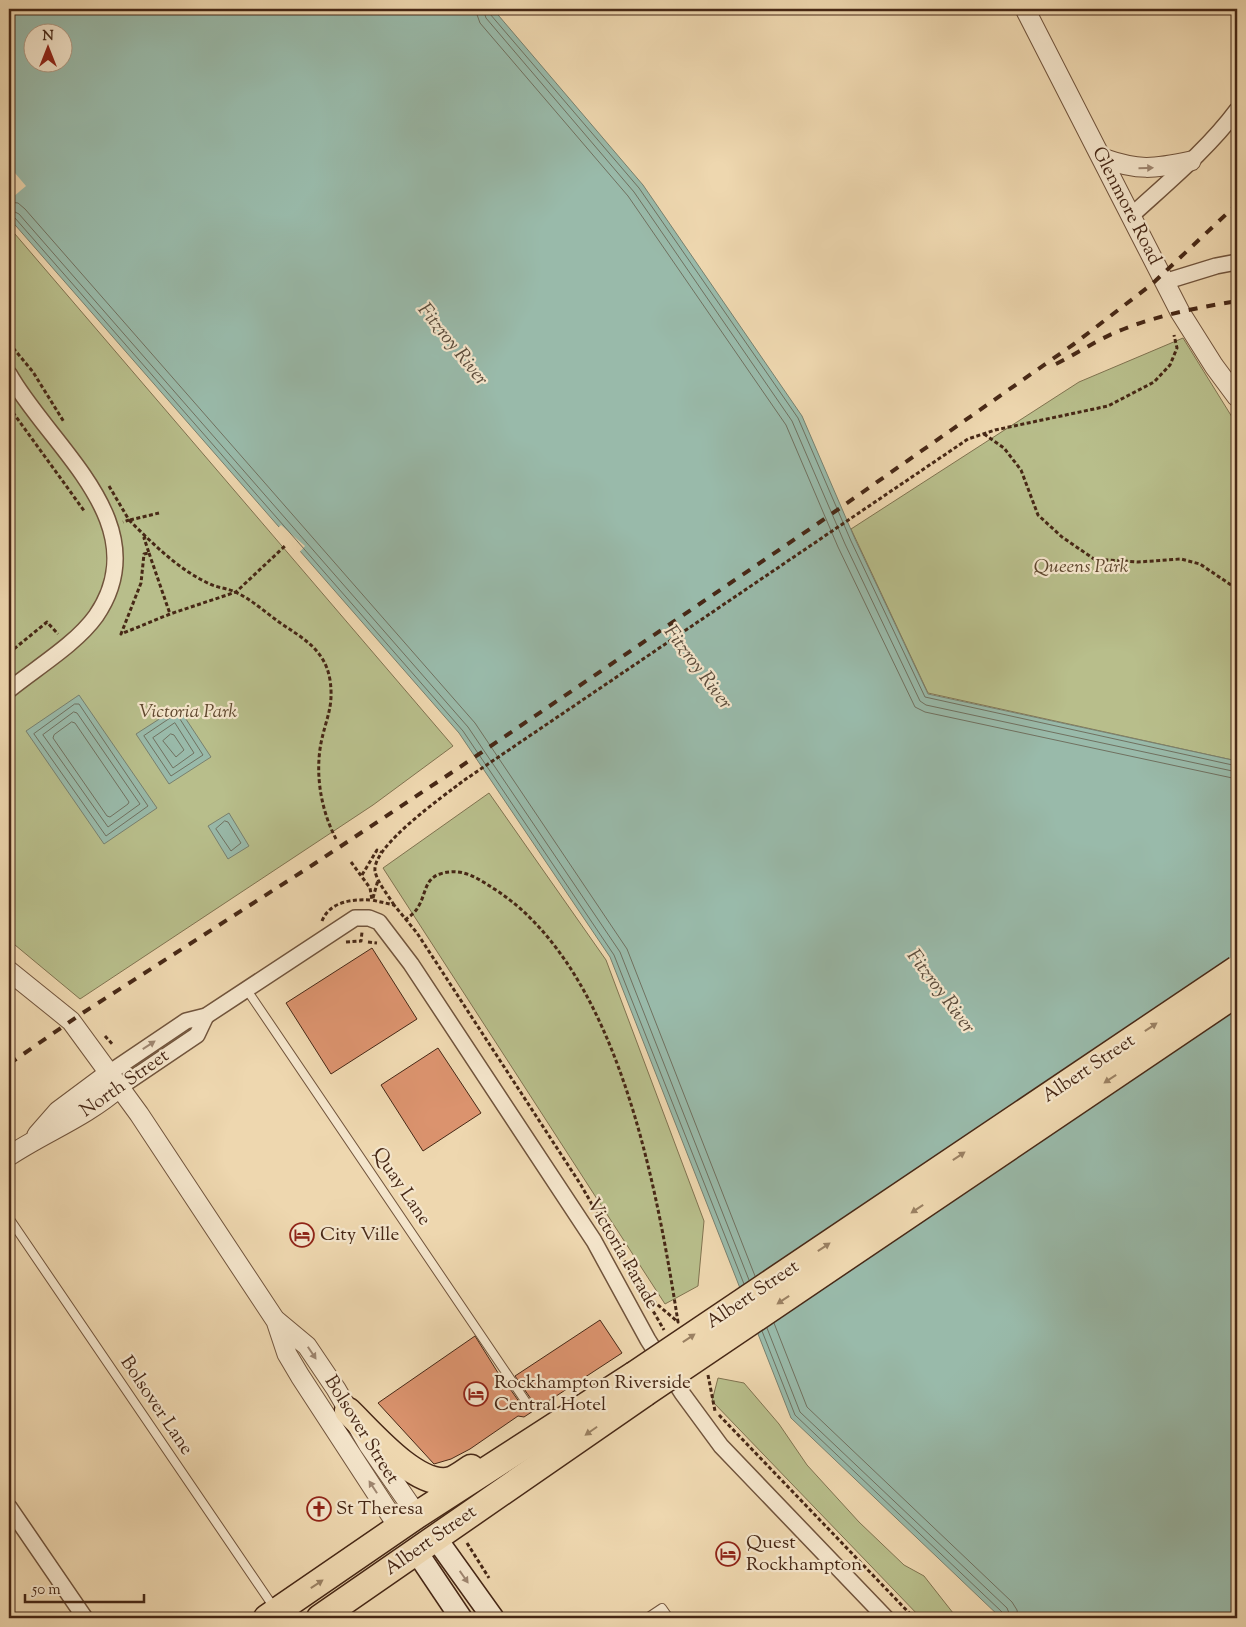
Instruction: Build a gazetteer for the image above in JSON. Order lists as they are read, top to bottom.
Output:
{
  "streets": {
    "highway": ["Albert Street", "Bolsover Street"],
    "street": ["Glenmore Road", "North Street", "Victoria Parade"],
    "lane": ["Quay Lane", "Bolsover Lane"]
  },
  "crossings": [
    ["Albert Street", "Bolsover Lane"],
    ["Albert Street", "Bolsover Street"],
    ["North Street", "Quay Lane"],
    ["North Street", "Victoria Parade"],
    ["North Street", "Bolsover Street"]
  ],
  "water": ["Fitzroy River"],
  "parks": ["Queens Park", "Victoria Park"],
  "places": {
    "hotel": ["City Ville", "Rockhampton Riverside Central Hotel", "Quest Rockhampton"],
    "church": ["St Theresa"]
  },
  "scale_bar": "50 m",
  "north": "top"
}
